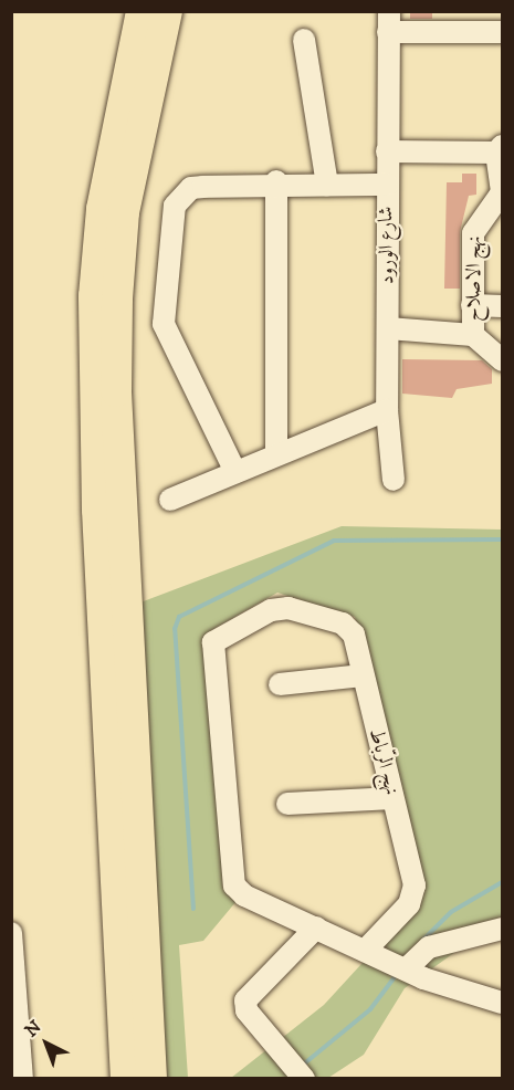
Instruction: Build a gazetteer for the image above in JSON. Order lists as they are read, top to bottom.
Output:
{
  "streets": {
    "street": ["شارع الورود", "نهج الاصلاح", "نهج الرّباط"]
  },
  "north": "top left"
}
